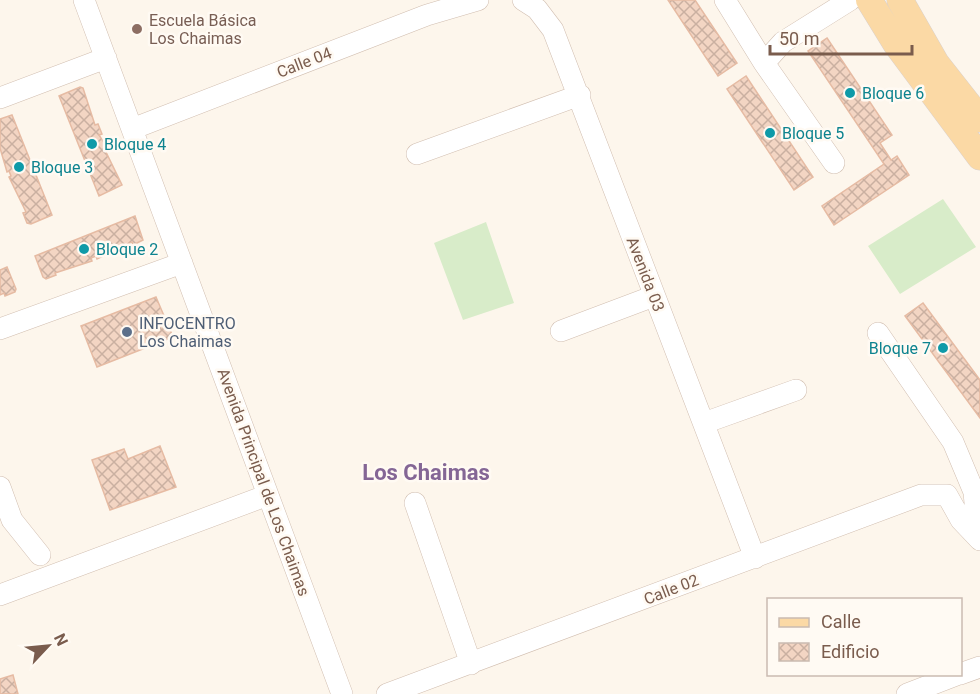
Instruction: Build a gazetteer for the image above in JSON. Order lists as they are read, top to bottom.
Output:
{
  "streets": {
    "street": [
      "Calle 04",
      "Avenida 03",
      "Avenida Principal de Los Chaimas",
      "Calle 02"
    ]
  },
  "crossings": [
    ["Calle 04", "Avenida Principal de Los Chaimas"],
    ["Avenida 03", "Calle 02"]
  ],
  "districts": ["Los Chaimas"],
  "places": [
    "Escuela Básica Los Chaimas",
    "Bloque 6",
    "Bloque 5",
    "Bloque 4",
    "Bloque 3",
    "Bloque 2",
    "INFOCENTRO Los Chaimas",
    "Bloque 7"
  ],
  "legend": ["Calle", "Edificio"],
  "scale_bar": "50 m",
  "north": "top right"
}
